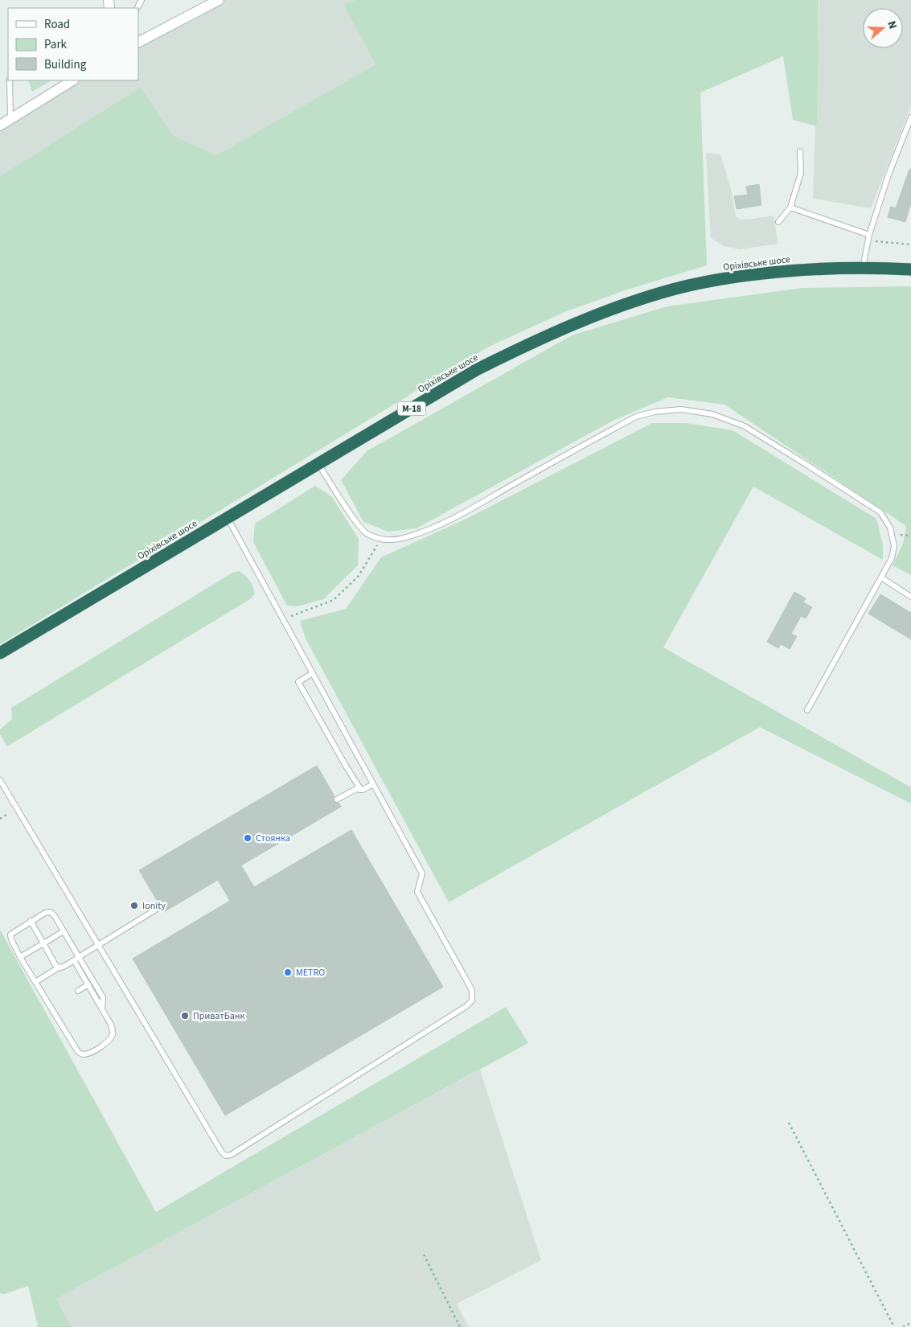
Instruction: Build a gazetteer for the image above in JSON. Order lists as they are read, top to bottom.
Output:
{
  "streets": {
    "highway": ["Оріхівське шосе", "М-18"]
  },
  "crossings": [
    ["Оріхівське шосе", "М-18"]
  ],
  "places": [
    "Стоянка",
    "Ionity",
    "METRO",
    "ПриватБанк"
  ],
  "legend": ["Road", "Park", "Building"],
  "north": "right"
}
